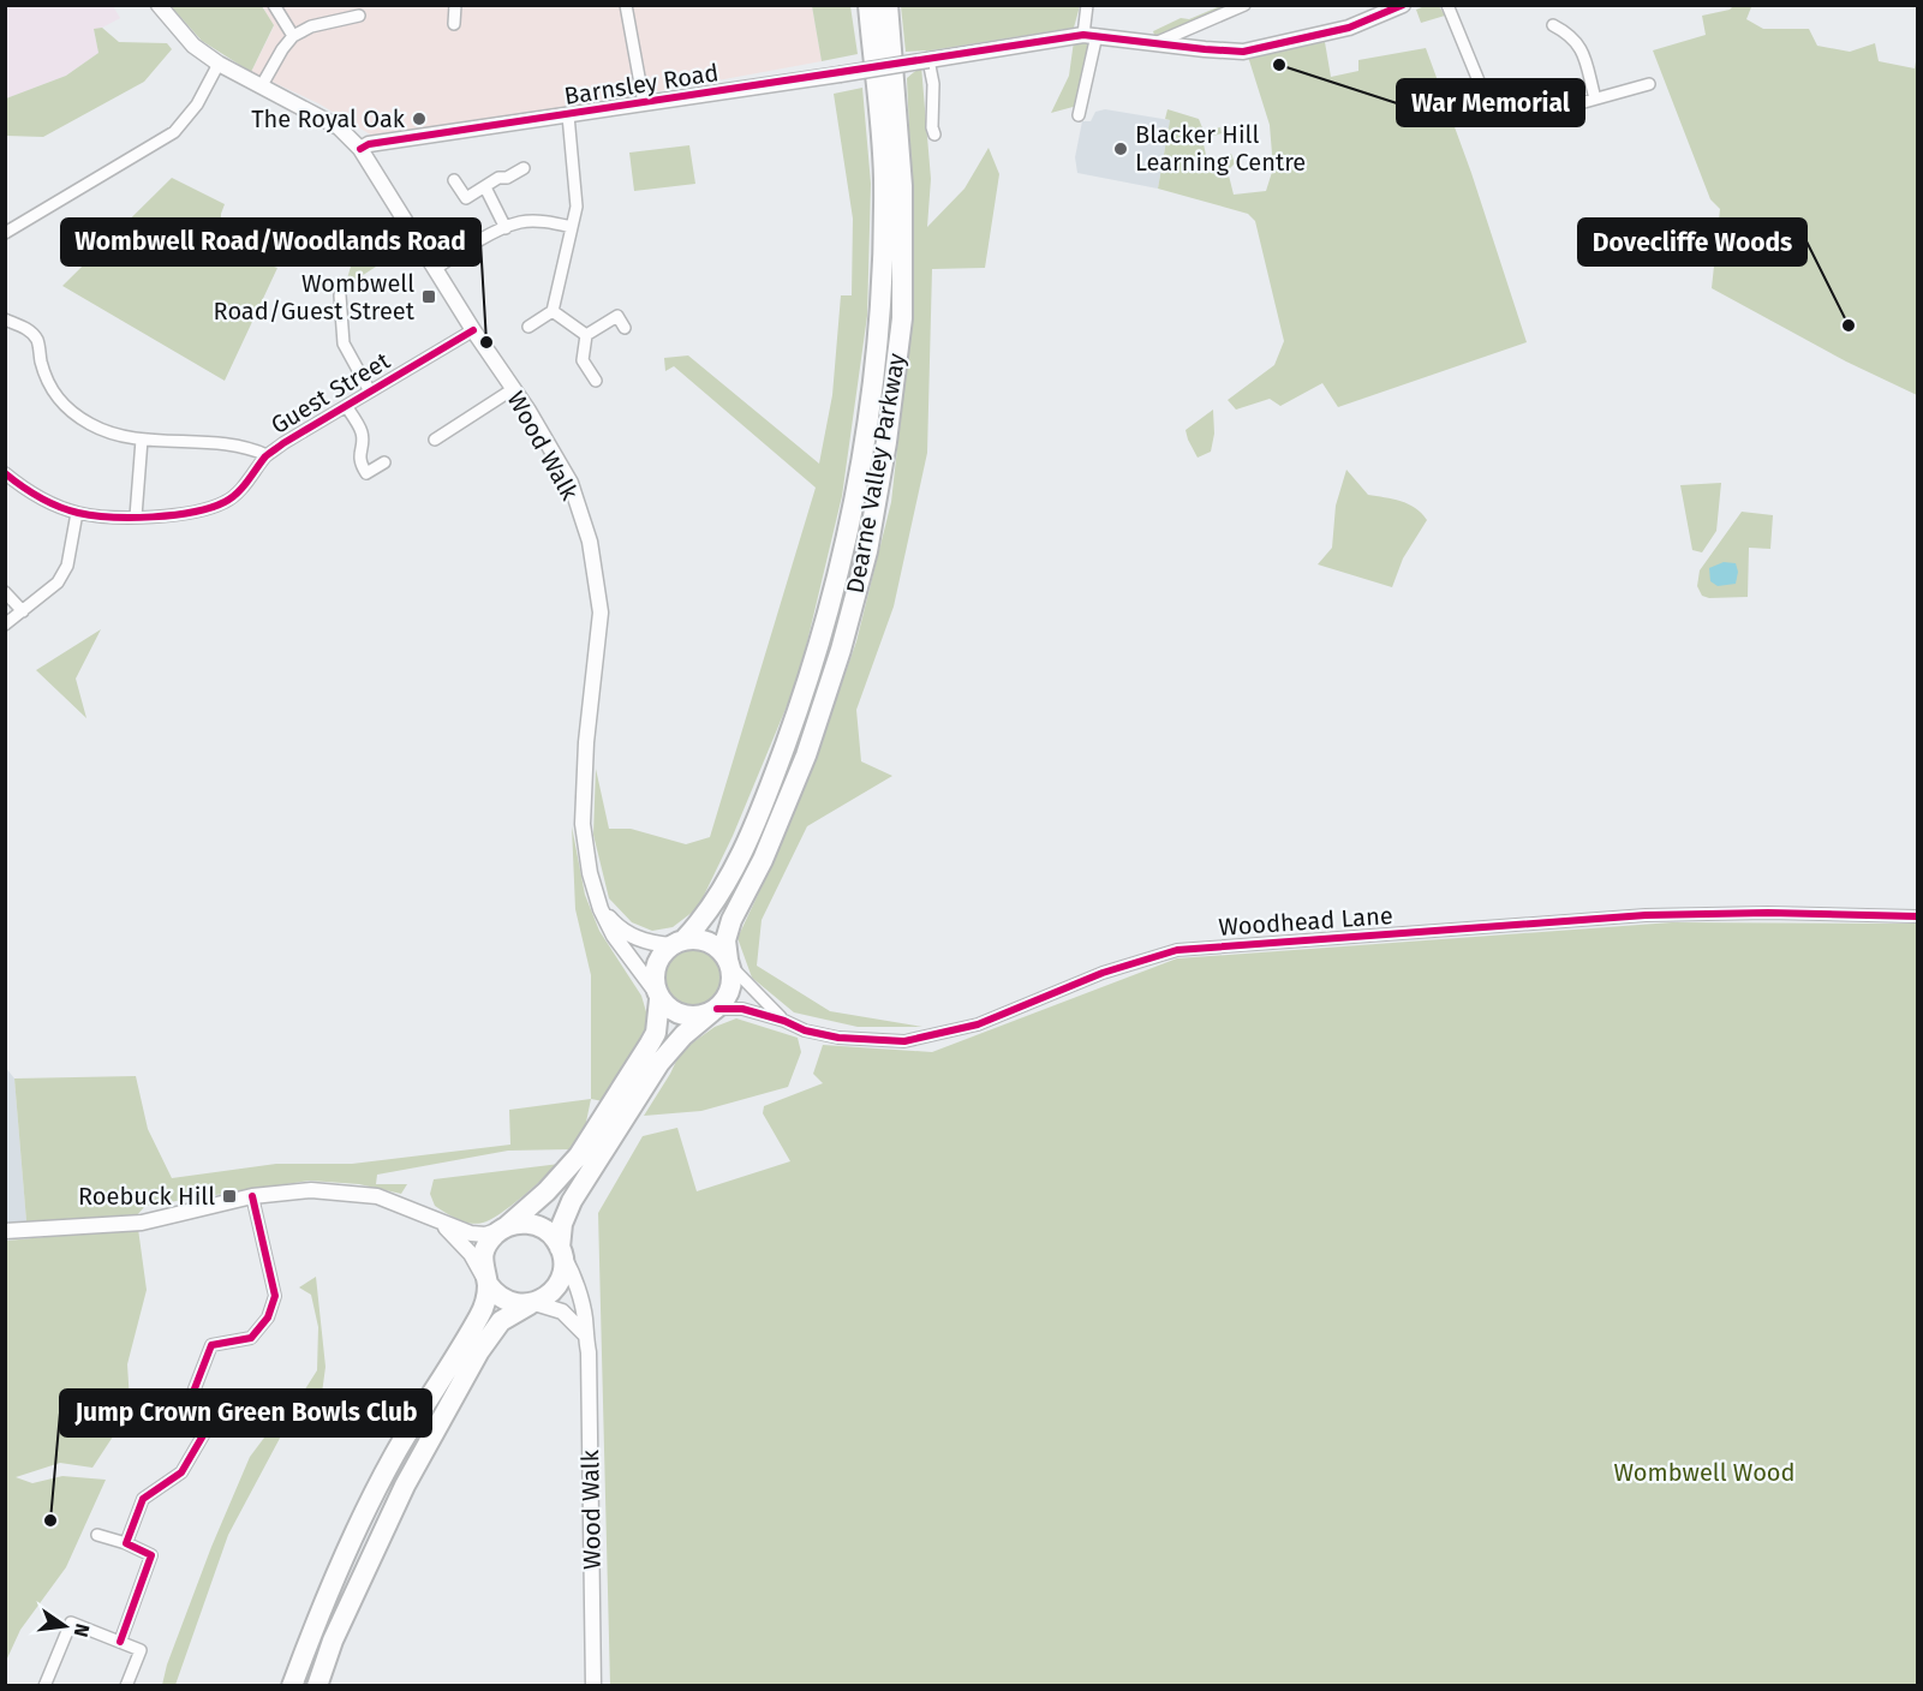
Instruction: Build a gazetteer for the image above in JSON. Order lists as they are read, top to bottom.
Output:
{
  "streets": {
    "highway": ["Dearne Valley Parkway"],
    "main road": ["Barnsley Road", "Wood Walk"],
    "street": ["Guest Street", "Woodhead Lane"]
  },
  "crossings": [
    ["Barnsley Road", "Wood Walk"],
    ["Guest Street", "Wood Walk"],
    ["Wood Walk", "Dearne Valley Parkway"],
    ["Wood Walk", "Woodhead Lane"],
    ["Dearne Valley Parkway", "Woodhead Lane"]
  ],
  "parks": ["Wombwell Wood"],
  "places": {
    "other": [
      "War Memorial",
      "The Royal Oak",
      "Blacker Hill Learning Centre",
      "Dovecliffe Woods",
      "Wombwell Road/Woodlands Road",
      "Jump Crown Green Bowls Club"
    ],
    "transit": ["Wombwell Road/Guest Street", "Roebuck Hill"]
  },
  "north": "right"
}
